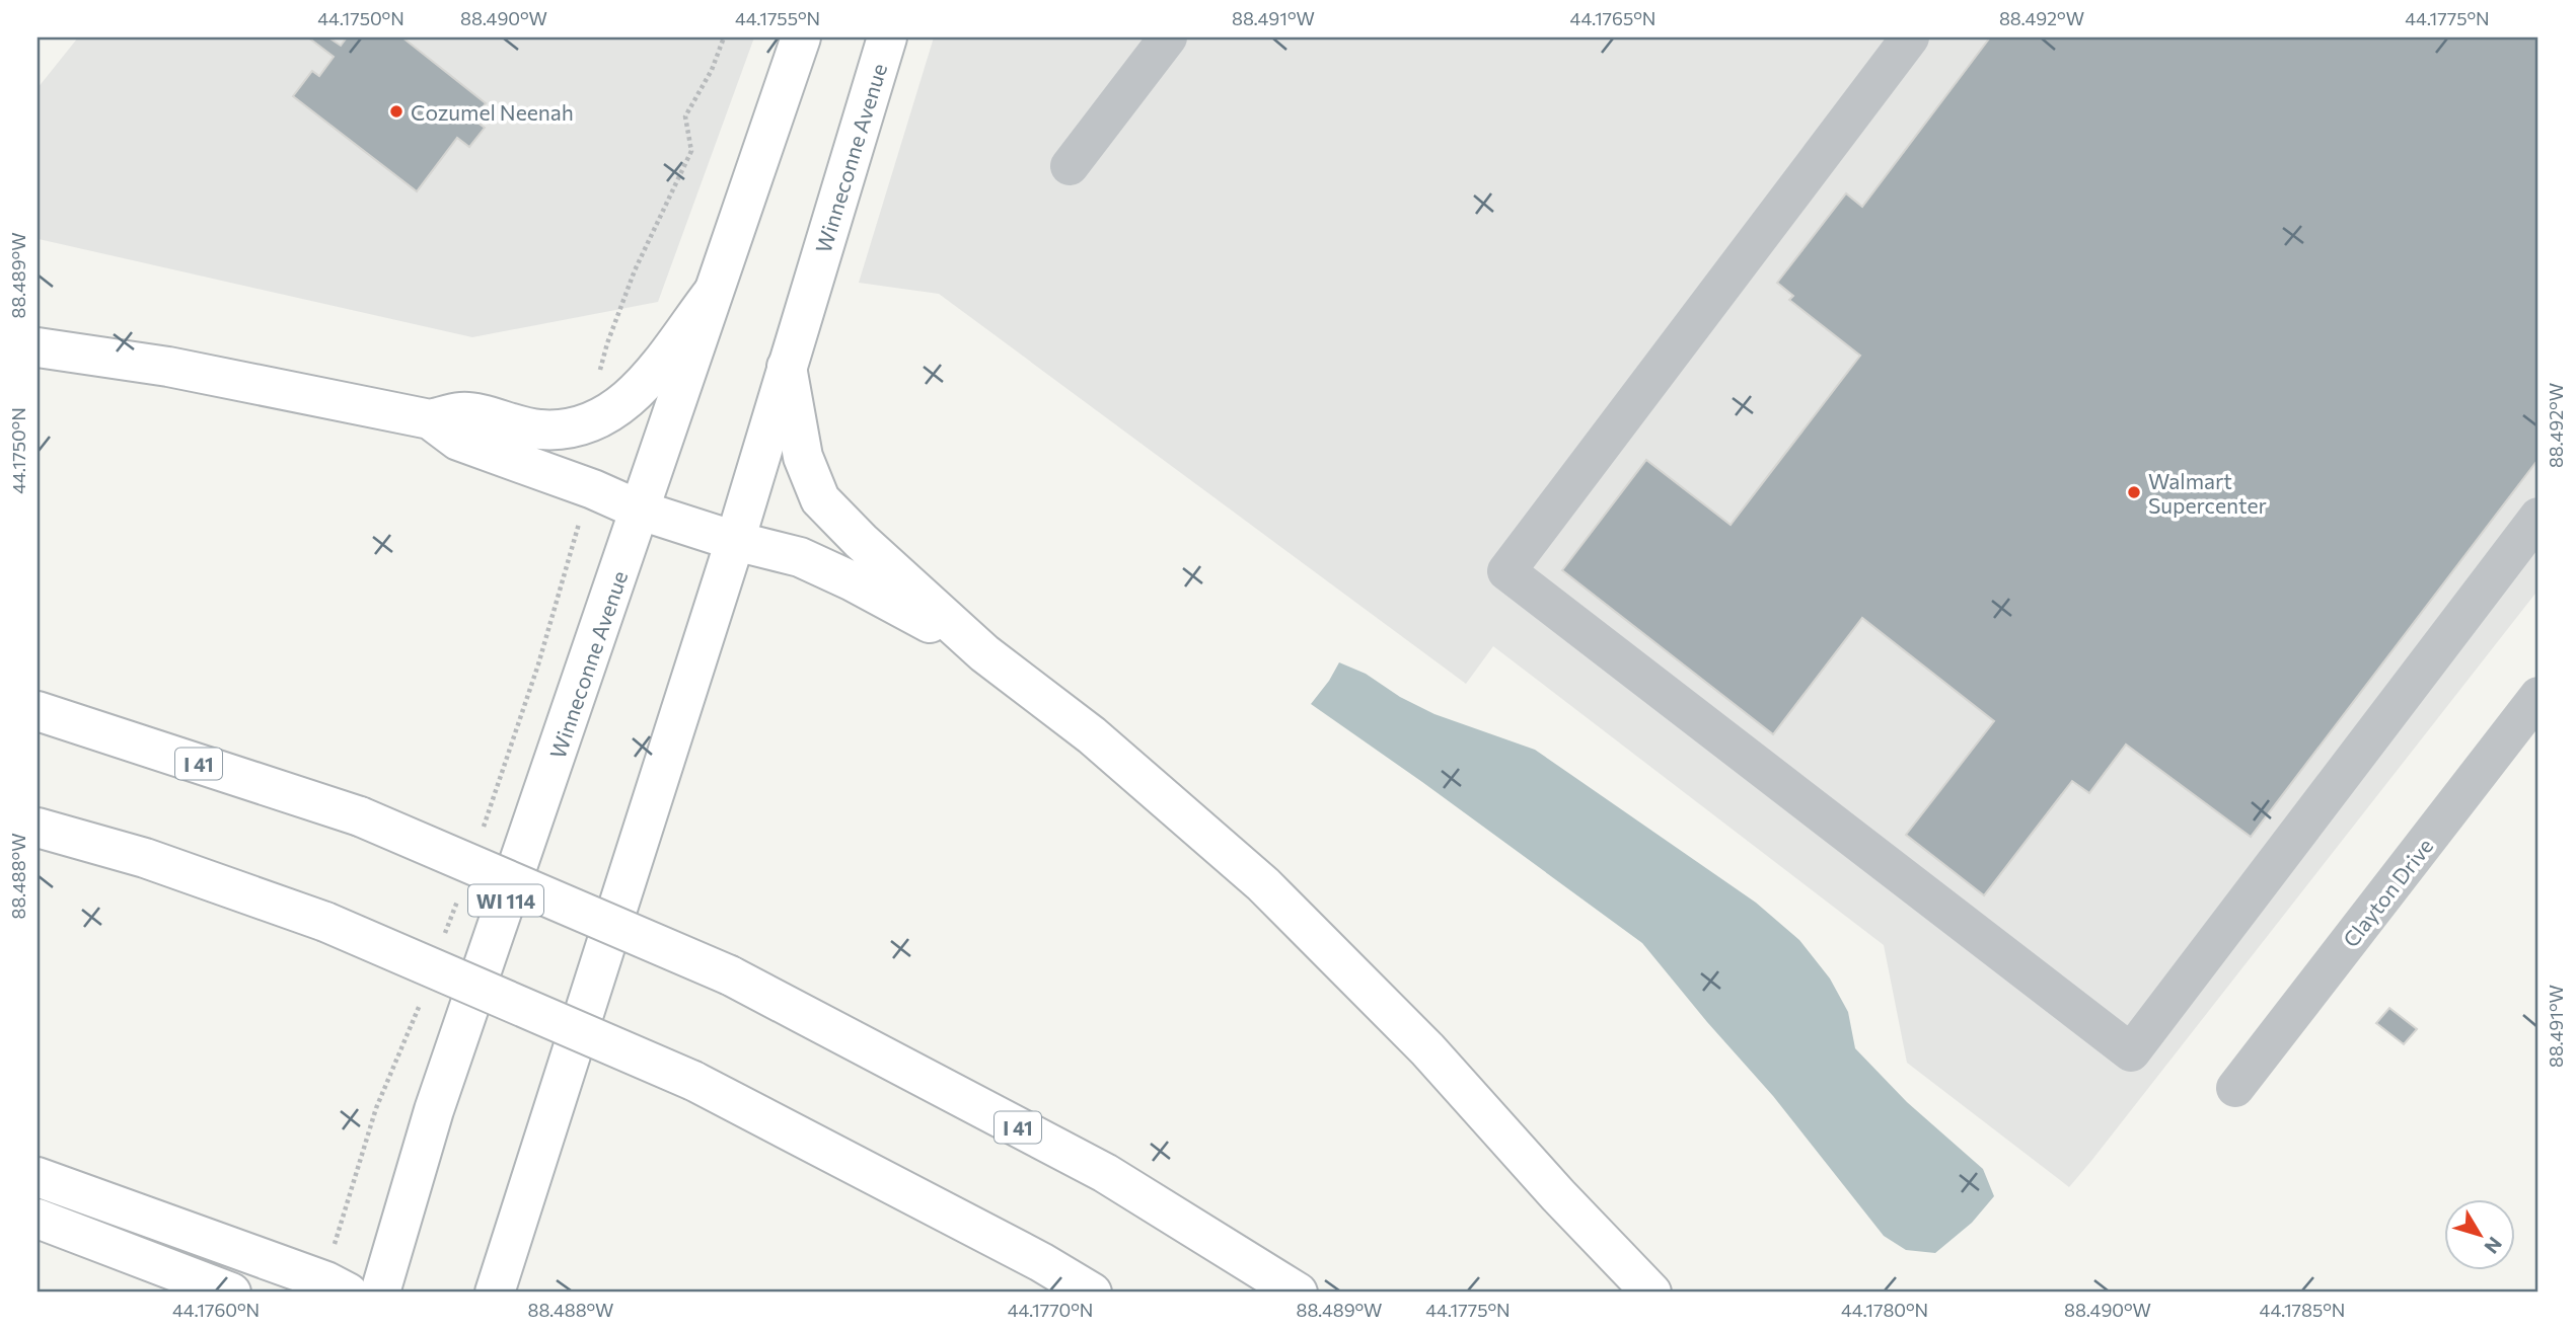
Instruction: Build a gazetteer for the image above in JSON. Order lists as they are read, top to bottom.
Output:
{
  "streets": {
    "main road": ["Winneconne Avenue", "I 41", "WI 114"],
    "street": ["Clayton Drive"]
  },
  "places": ["Cozumel Neenah", "Walmart Supercenter"],
  "north": "bottom right",
  "coordinates": [
    "44.1750°N",
    "88.490°W",
    "44.1755°N",
    "88.491°W",
    "44.1765°N",
    "88.492°W",
    "44.1775°N",
    "88.489°W",
    "88.488°W",
    "44.1760°N",
    "44.1770°N",
    "44.1780°N",
    "44.1785°N"
  ]
}
